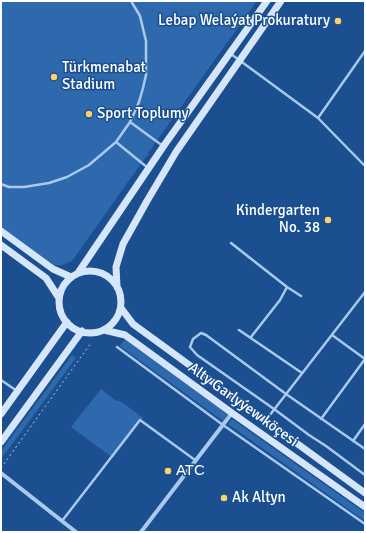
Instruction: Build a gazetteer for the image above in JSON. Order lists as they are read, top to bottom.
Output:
{
  "streets": {
    "main road": ["Alty Garlyýew köçesi"]
  },
  "places": [
    "Lebap Welaýat Prokuratury",
    "Türkmenabat Stadium",
    "Sport Toplumy",
    "Kindergarten No. 38",
    "АТС",
    "Ak Altyn"
  ]
}
